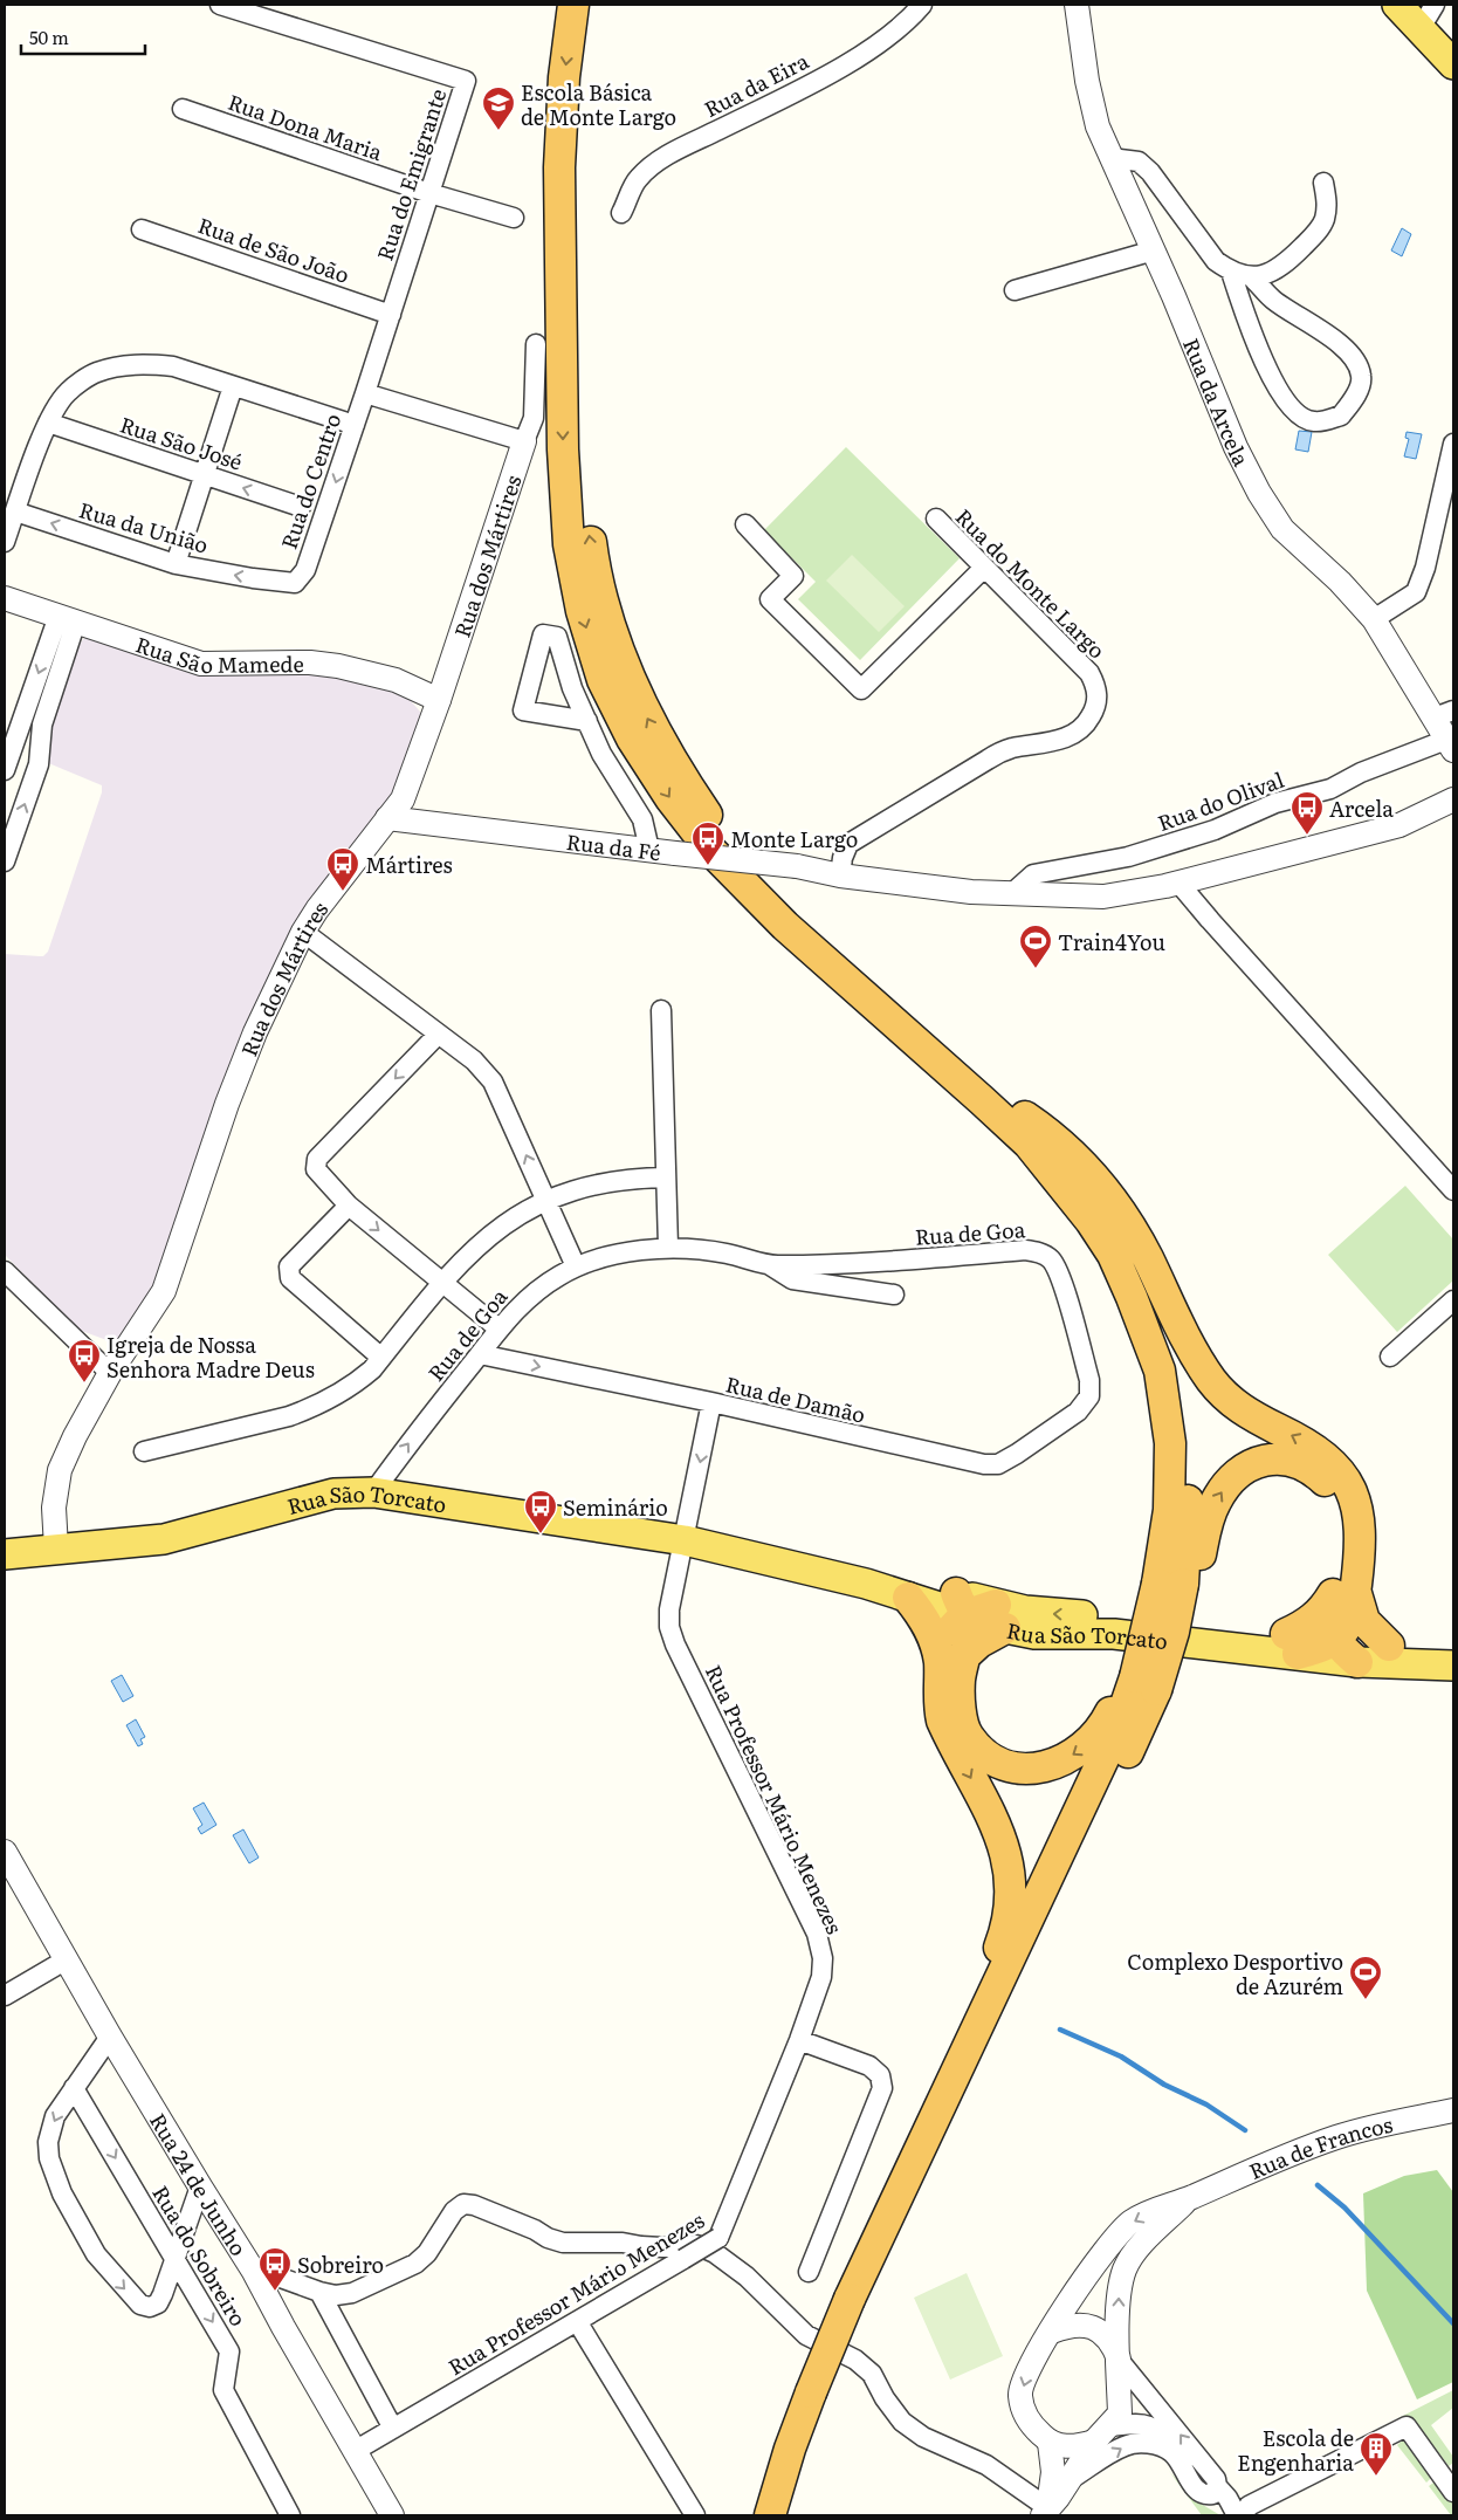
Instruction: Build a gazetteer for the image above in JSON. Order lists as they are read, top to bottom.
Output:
{
  "streets": {
    "main road": ["Rua São Torcato"],
    "street": [
      "Rua da Eira",
      "Rua Dona Maria",
      "Rua do Emigrante",
      "Rua de São João",
      "Rua da Arcela",
      "Rua São José",
      "Rua do Centro",
      "Rua da União",
      "Rua dos Mártires",
      "Rua do Monte Largo",
      "Rua São Mamede",
      "Rua do Olival",
      "Rua da Fé",
      "Rua de Goa",
      "Rua de Damão",
      "Rua Professor Mário Menezes",
      "Rua de Francos",
      "Rua 24 de Junho",
      "Rua do Sobreiro"
    ]
  },
  "crossings": [
    ["Rua Dona Maria", "Rua do Emigrante"],
    ["Rua do Emigrante", "Rua de São João"],
    ["Rua do Emigrante", "Rua do Centro"],
    ["Rua da Arcela", "Rua do Olival"],
    ["Rua do Centro", "Rua da União"],
    ["Rua dos Mártires", "Rua São Mamede"],
    ["Rua dos Mártires", "Rua da Fé"],
    ["Rua dos Mártires", "Rua São Torcato"],
    ["Rua do Monte Largo", "Rua da Fé"],
    ["Rua do Olival", "Rua da Fé"],
    ["Rua de Goa", "Rua de Damão"],
    ["Rua de Goa", "Rua São Torcato"],
    ["Rua de Damão", "Rua Professor Mário Menezes"],
    ["Rua São Torcato", "Rua Professor Mário Menezes"],
    ["Rua Professor Mário Menezes", "Rua 24 de Junho"]
  ],
  "one_way": ["Rua da União", "Rua de Damão"],
  "places": {
    "school or university": ["Escola Básica de Monte Largo"],
    "bus stop": [
      "Arcela",
      "Monte Largo",
      "Mártires",
      "Igreja de Nossa Senhora Madre Deus",
      "Seminário",
      "Sobreiro"
    ],
    "sports": ["Train4You", "Complexo Desportivo de Azurém"],
    "building": ["Escola de Engenharia"]
  },
  "scale_bar": "50 m"
}
